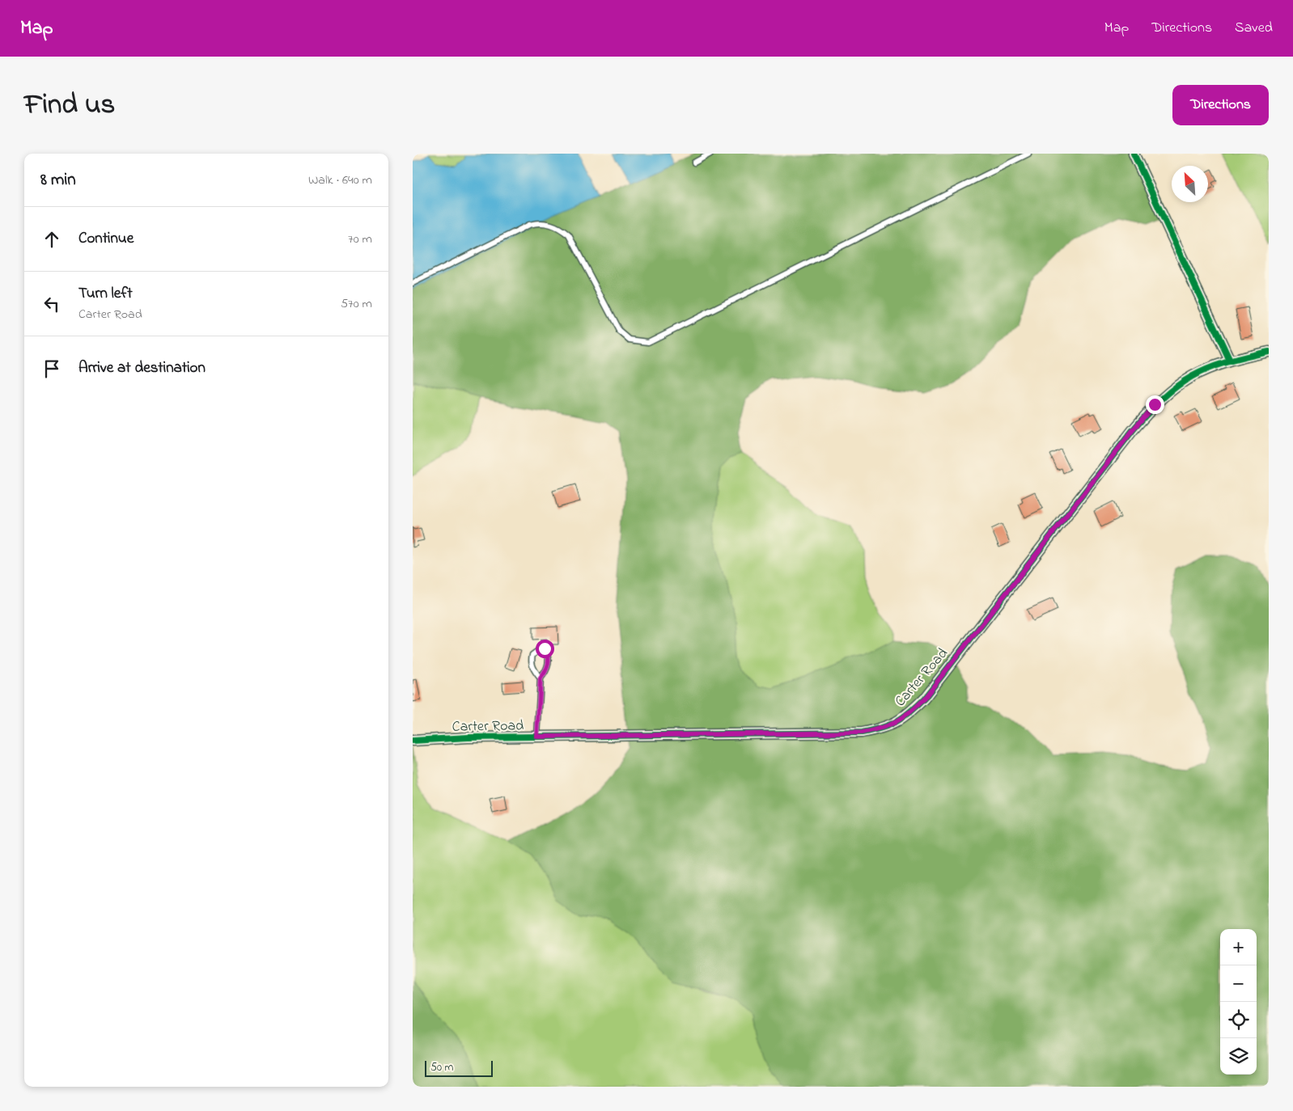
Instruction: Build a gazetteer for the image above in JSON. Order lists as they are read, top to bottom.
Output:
{
  "streets": {
    "street": ["Carter Road"]
  },
  "scale_bar": "50 m",
  "north": "top left",
  "page": {
    "header": "Map",
    "nav": ["Map", "Directions", "Saved"],
    "title": "Find us",
    "buttons": "Directions",
    "heading": ["8 min", "Walk · 640 m"],
    "list": [
      ["Continue", "70 m"],
      ["Turn left", "Carter Road", "570 m"],
      "Arrive at destination"
    ],
    "map_buttons": ["+", "−"],
    "scale": "50 m"
  }
}
